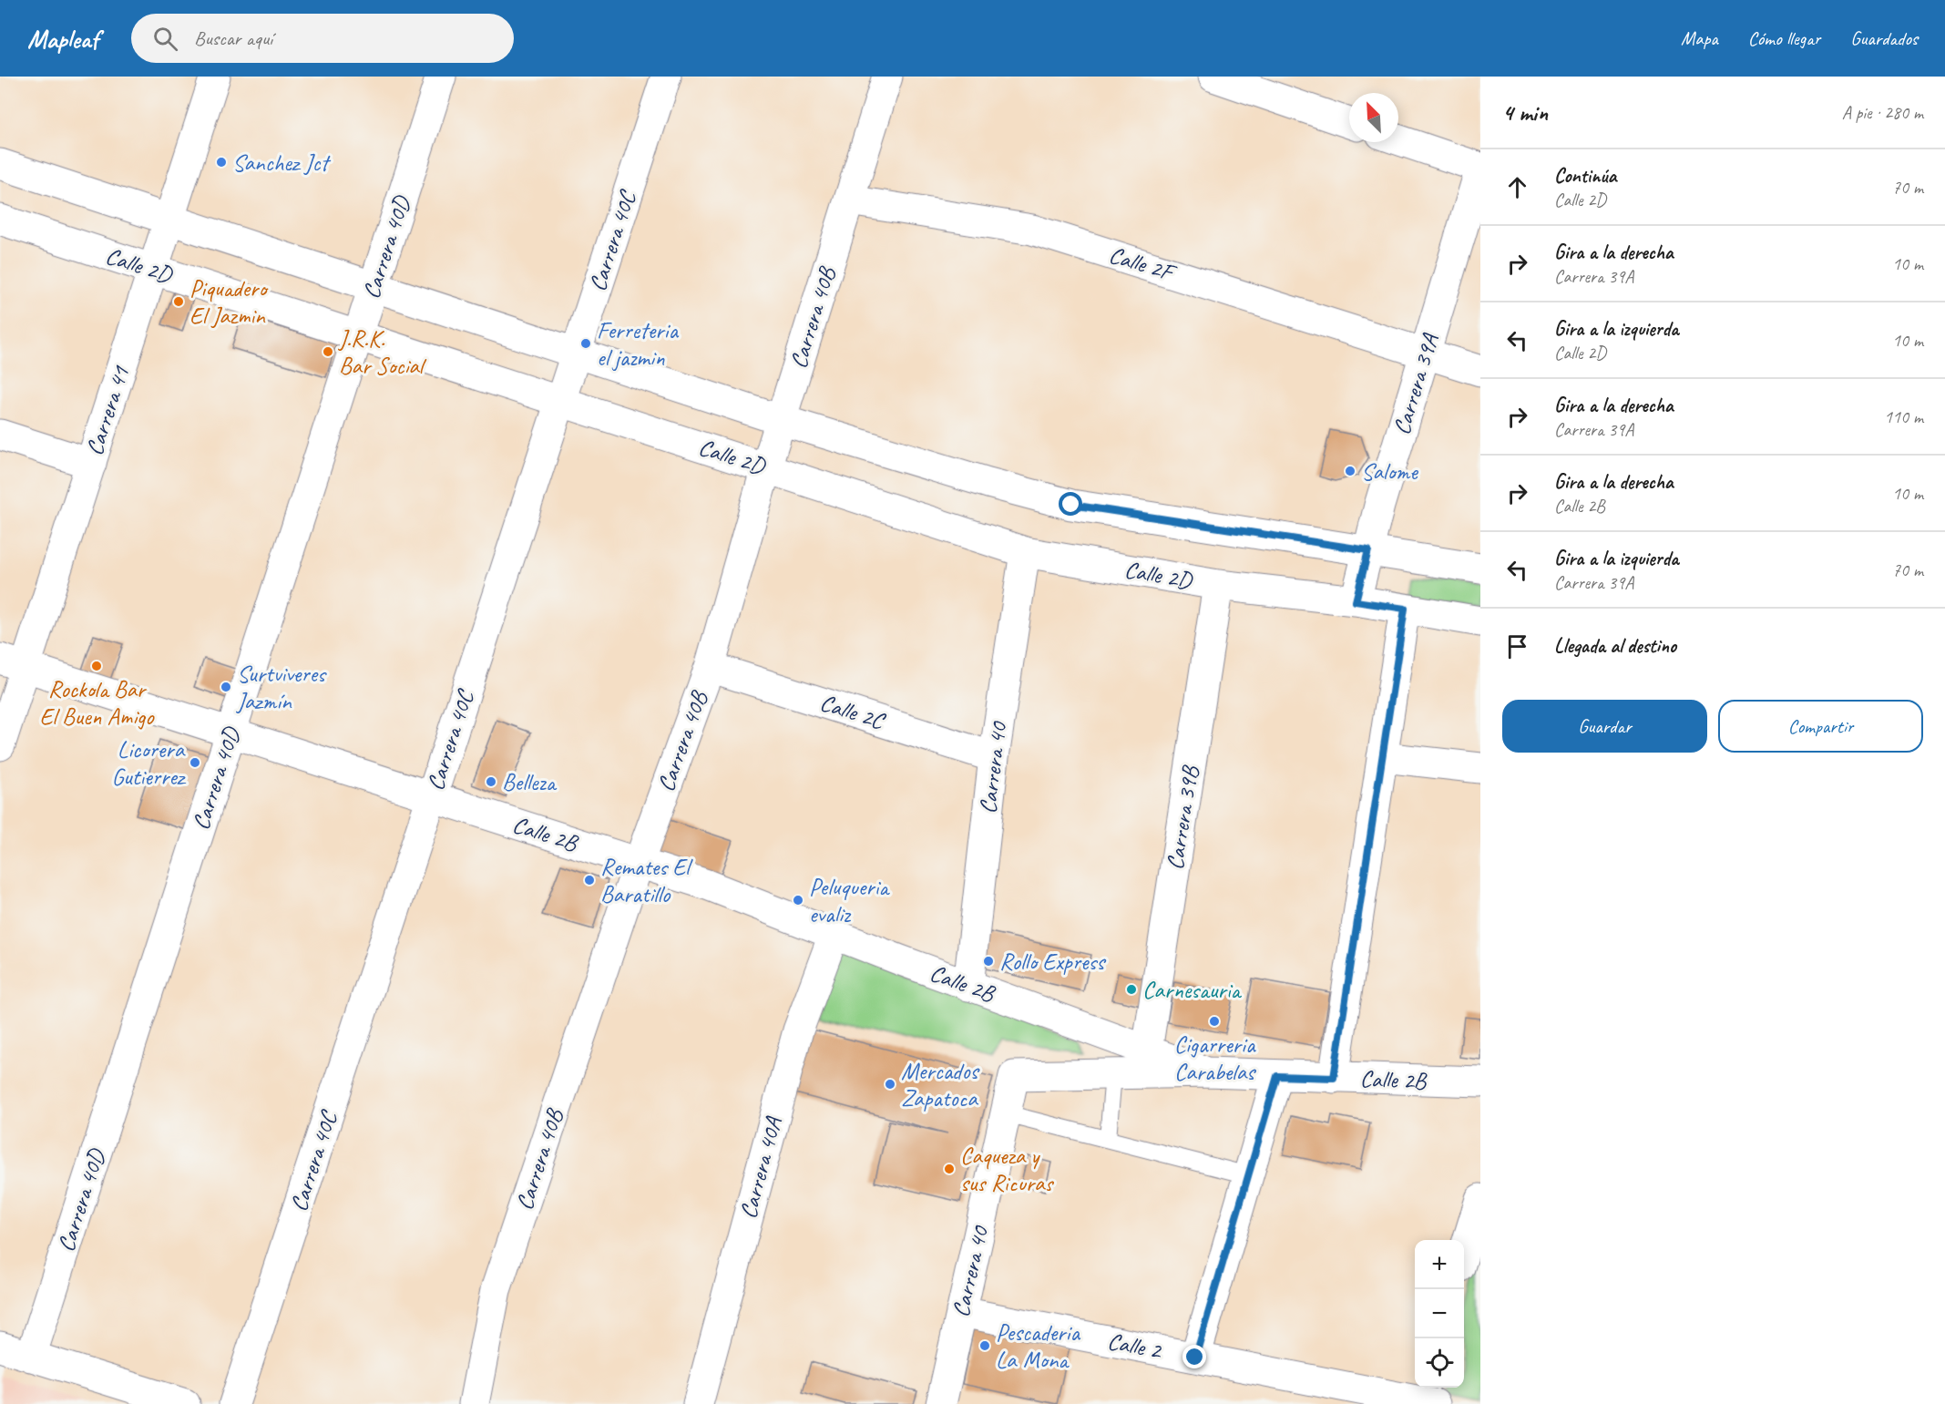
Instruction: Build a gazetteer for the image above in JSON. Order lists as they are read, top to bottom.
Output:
{
  "streets": {
    "street": [
      "Carrera 40C",
      "Carrera 40D",
      "Calle 2F",
      "Calle 2D",
      "Carrera 40B",
      "Carrera 39A",
      "Carrera 41",
      "Calle 2C",
      "Carrera 40",
      "Carrera 39B",
      "Calle 2B",
      "Carrera 40A",
      "Calle 2"
    ]
  },
  "crossings": [
    ["Carrera 40C", "Calle 2D"],
    ["Carrera 40C", "Calle 2B"],
    ["Carrera 40D", "Calle 2D"],
    ["Carrera 40D", "Calle 2B"],
    ["Calle 2F", "Carrera 40B"],
    ["Calle 2F", "Carrera 39A"],
    ["Calle 2D", "Carrera 40B"],
    ["Calle 2D", "Carrera 39A"],
    ["Calle 2D", "Carrera 41"],
    ["Calle 2D", "Carrera 40"],
    ["Calle 2D", "Carrera 39B"],
    ["Carrera 40B", "Calle 2C"],
    ["Carrera 40B", "Calle 2B"],
    ["Carrera 41", "Calle 2B"],
    ["Calle 2C", "Carrera 40"],
    ["Carrera 40", "Calle 2B"],
    ["Carrera 40", "Calle 2"],
    ["Carrera 39B", "Calle 2B"],
    ["Calle 2B", "Carrera 40A"]
  ],
  "places": [
    "Sanchez Jct",
    "Piquadero El Jazmin",
    "Ferreteria el jazmin",
    "J.R.K. Bar Social",
    "Salome",
    "Rockola Bar El Buen Amigo",
    "Surtviveres Jazmín",
    "Licorera Gutierrez",
    "Belleza",
    "Remates El Baratillo",
    "Peluqueria evaliz",
    "Rollo Express",
    "Carnesauria",
    "Cigarreria Carabelas",
    "Mercados Zapatoca",
    "Caqueza y sus Ricuras",
    "Pescaderia La Mona"
  ],
  "north": "top left",
  "page": {
    "header": "Mapleaf",
    "search": "Buscar aquí",
    "nav": ["Mapa", "Cómo llegar", "Guardados"],
    "heading": ["4 min", "A pie · 280 m"],
    "list": [
      ["Continúa", "Calle 2D", "70 m"],
      ["Gira a la derecha", "Carrera 39A", "10 m"],
      ["Gira a la izquierda", "Calle 2D", "10 m"],
      ["Gira a la derecha", "Carrera 39A", "110 m"],
      ["Gira a la derecha", "Calle 2B", "10 m"],
      ["Gira a la izquierda", "Carrera 39A", "70 m"],
      "Llegada al destino"
    ],
    "buttons": ["Guardar", "Compartir"],
    "map_buttons": ["+", "−"]
  }
}
